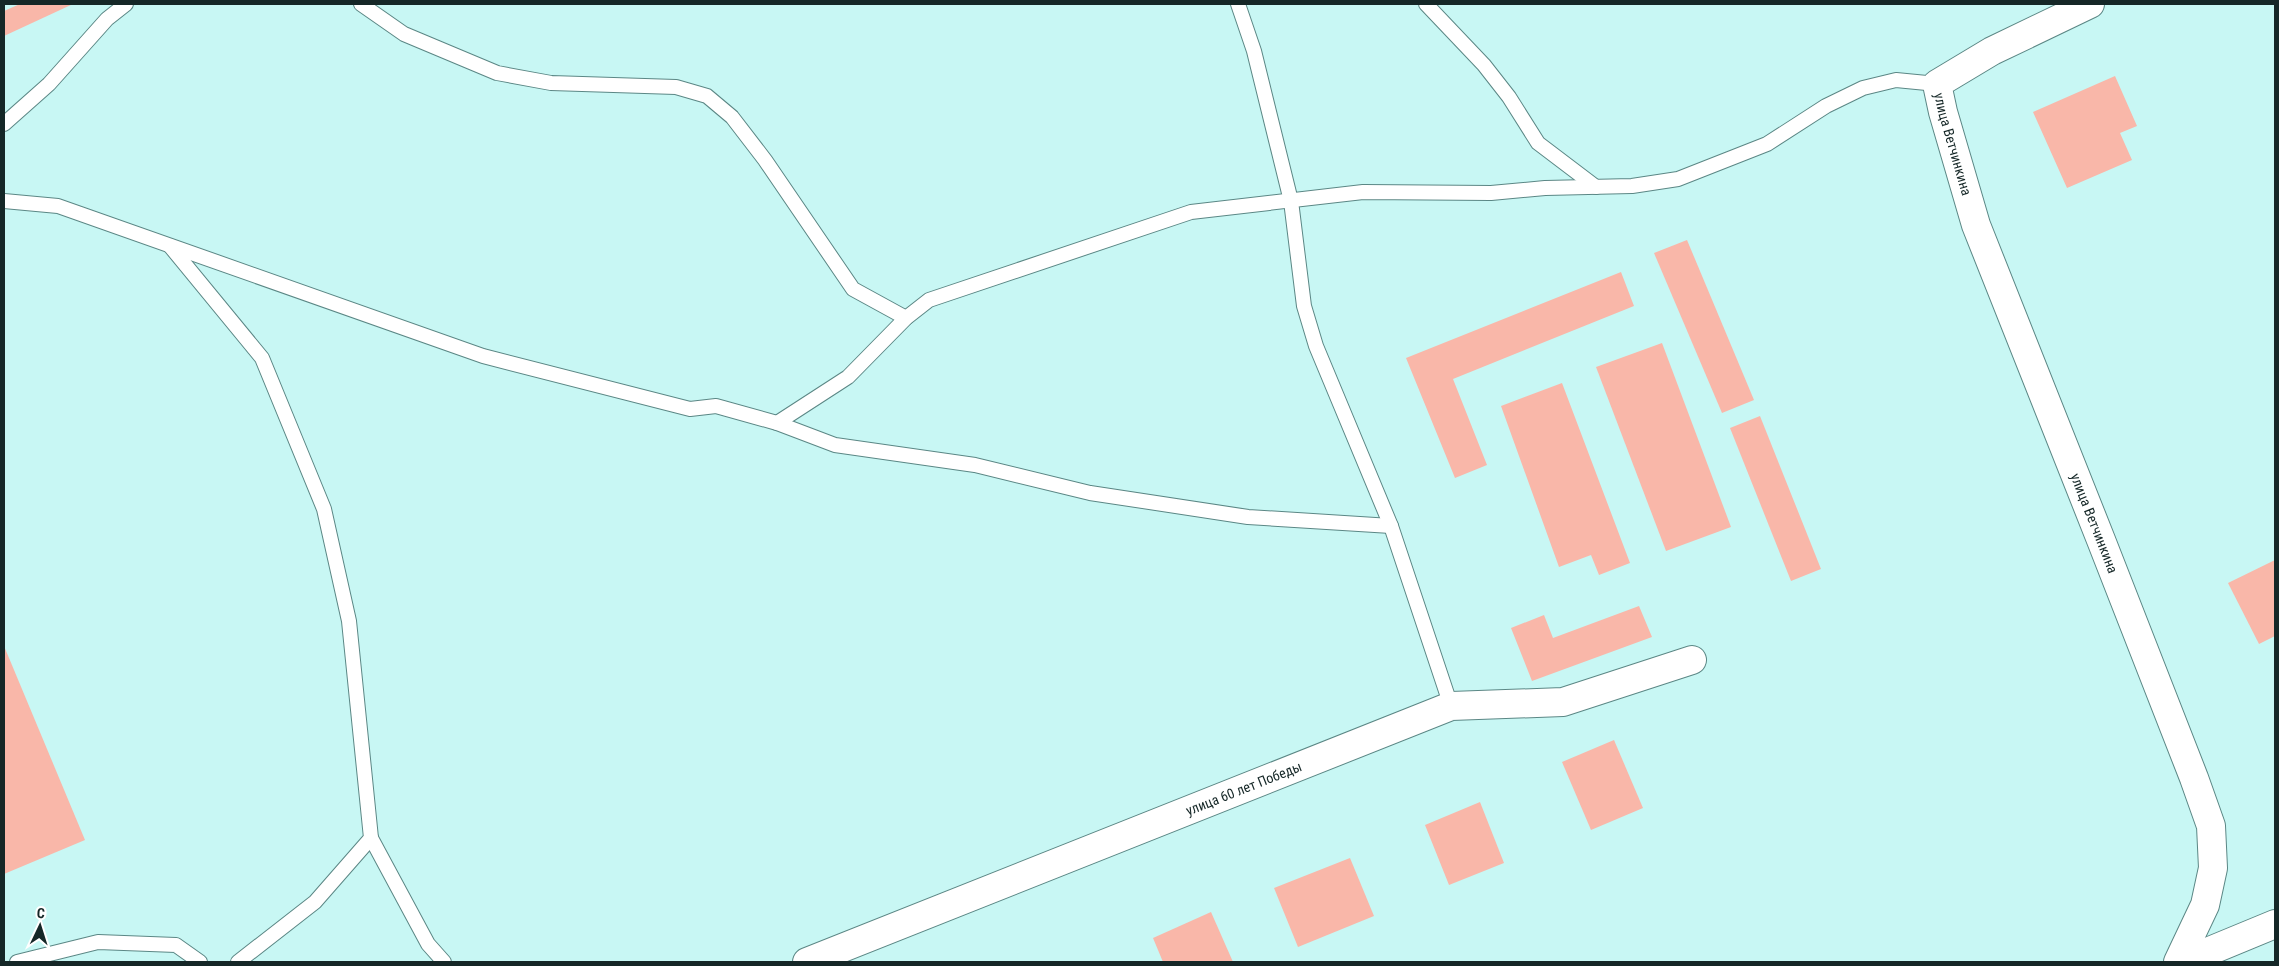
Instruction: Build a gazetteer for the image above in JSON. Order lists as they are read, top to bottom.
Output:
{
  "streets": {
    "street": ["улица Ветчинкина", "улица 60 лет Победы"]
  },
  "north": "top"
}
